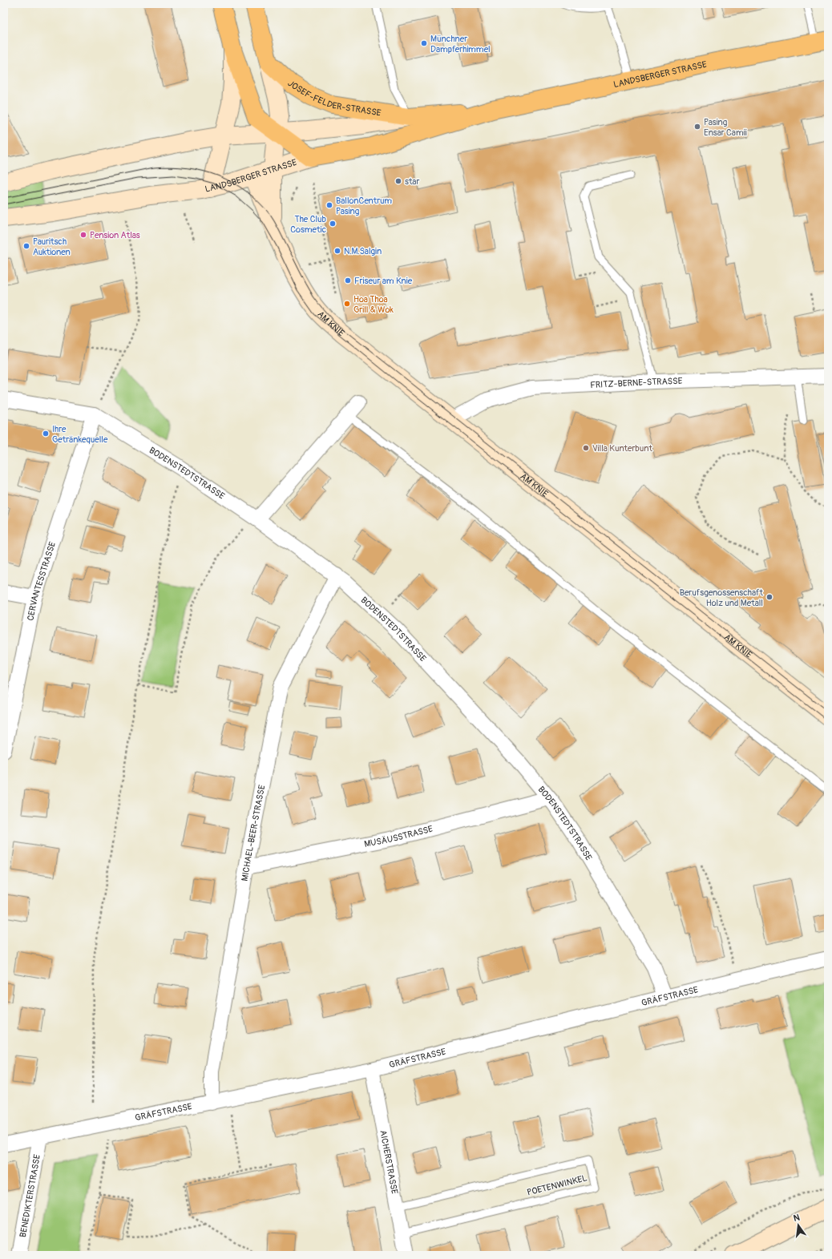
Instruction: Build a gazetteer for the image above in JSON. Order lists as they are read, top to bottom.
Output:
{
  "streets": {
    "main road": ["LANDSBERGER STRASSE", "JOSEF-FELDER-STRASSE", "AM KNIE"],
    "street": [
      "FRITZ-BERNE-STRASSE",
      "BODENSTEDTSTRASSE",
      "CERVANTESSTRASSE",
      "MICHAEL-BEER-STRASSE",
      "MUSÄUSSTRASSE",
      "GRÄFSTRASSE",
      "AICHERSTRASSE",
      "BENEDIKTERSTRASSE"
    ],
    "lane": ["POETENWINKEL"]
  },
  "crossings": [
    ["LANDSBERGER STRASSE", "JOSEF-FELDER-STRASSE"],
    ["LANDSBERGER STRASSE", "AM KNIE"],
    ["JOSEF-FELDER-STRASSE", "AM KNIE"],
    ["AM KNIE", "FRITZ-BERNE-STRASSE"],
    ["BODENSTEDTSTRASSE", "CERVANTESSTRASSE"],
    ["BODENSTEDTSTRASSE", "MICHAEL-BEER-STRASSE"],
    ["BODENSTEDTSTRASSE", "MUSÄUSSTRASSE"],
    ["BODENSTEDTSTRASSE", "GRÄFSTRASSE"],
    ["MICHAEL-BEER-STRASSE", "MUSÄUSSTRASSE"],
    ["MICHAEL-BEER-STRASSE", "GRÄFSTRASSE"],
    ["GRÄFSTRASSE", "AICHERSTRASSE"],
    ["GRÄFSTRASSE", "BENEDIKTERSTRASSE"],
    ["AICHERSTRASSE", "POETENWINKEL"]
  ],
  "places": [
    "Münchner Dampferhimmel",
    "Pasing Ensar Camii",
    "star",
    "BallonCentrum Pasing",
    "The Club Cosmetic",
    "Pension Atlas",
    "Pauritsch Auktionen",
    "N.M.Salgin",
    "Friseur am Knie",
    "Hoa Thoa Grill & Wok",
    "Ihre Getränkequelle",
    "Villa Kunterbunt",
    "Berufsgenossenschaft Holz und Metall"
  ],
  "north": "top"
}
